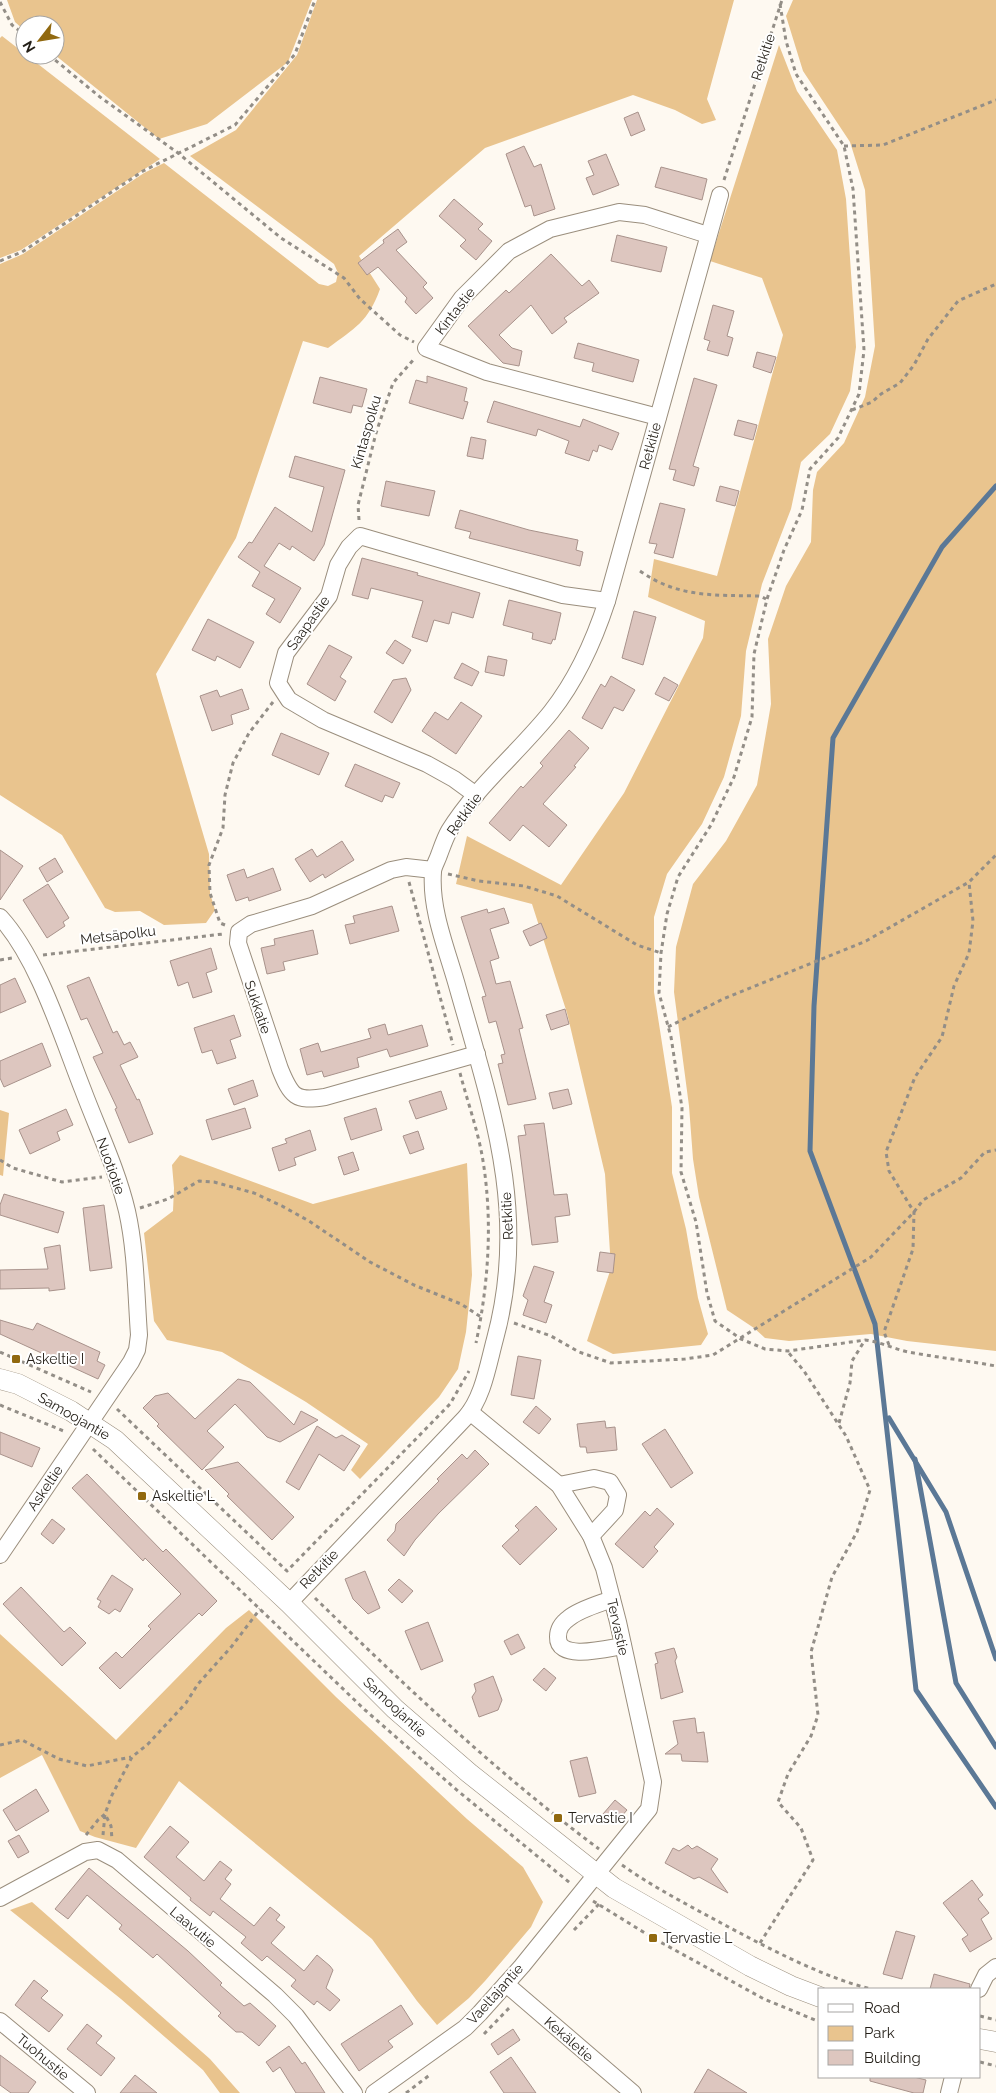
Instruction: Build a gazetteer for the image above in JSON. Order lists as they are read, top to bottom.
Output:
{
  "streets": {
    "street": [
      "Retkitie",
      "Kintastie",
      "Saapastie",
      "Sukkatie",
      "Nuotiotie",
      "Samoojantie",
      "Askeltie",
      "Tervastie",
      "Laavutie",
      "Vaeltajantie",
      "Kekäletie",
      "Tuohustie"
    ],
    "path": ["Kintaspolku", "Metsäpolku"]
  },
  "crossings": [
    ["Retkitie", "Kintastie"],
    ["Retkitie", "Sukkatie"],
    ["Retkitie", "Samoojantie"],
    ["Retkitie", "Tervastie"],
    ["Kintastie", "Kintaspolku"],
    ["Kintaspolku", "Saapastie"],
    ["Metsäpolku", "Sukkatie"],
    ["Metsäpolku", "Nuotiotie"],
    ["Nuotiotie", "Samoojantie"],
    ["Nuotiotie", "Askeltie"],
    ["Samoojantie", "Askeltie"],
    ["Samoojantie", "Tervastie"],
    ["Samoojantie", "Vaeltajantie"],
    ["Tervastie", "Vaeltajantie"],
    ["Vaeltajantie", "Kekäletie"]
  ],
  "places": {
    "transit": [
      "Askeltie I",
      "Askeltie L",
      "Tervastie I",
      "Tervastie L"
    ]
  },
  "legend": ["Road", "Park", "Building"],
  "north": "bottom left"
}
